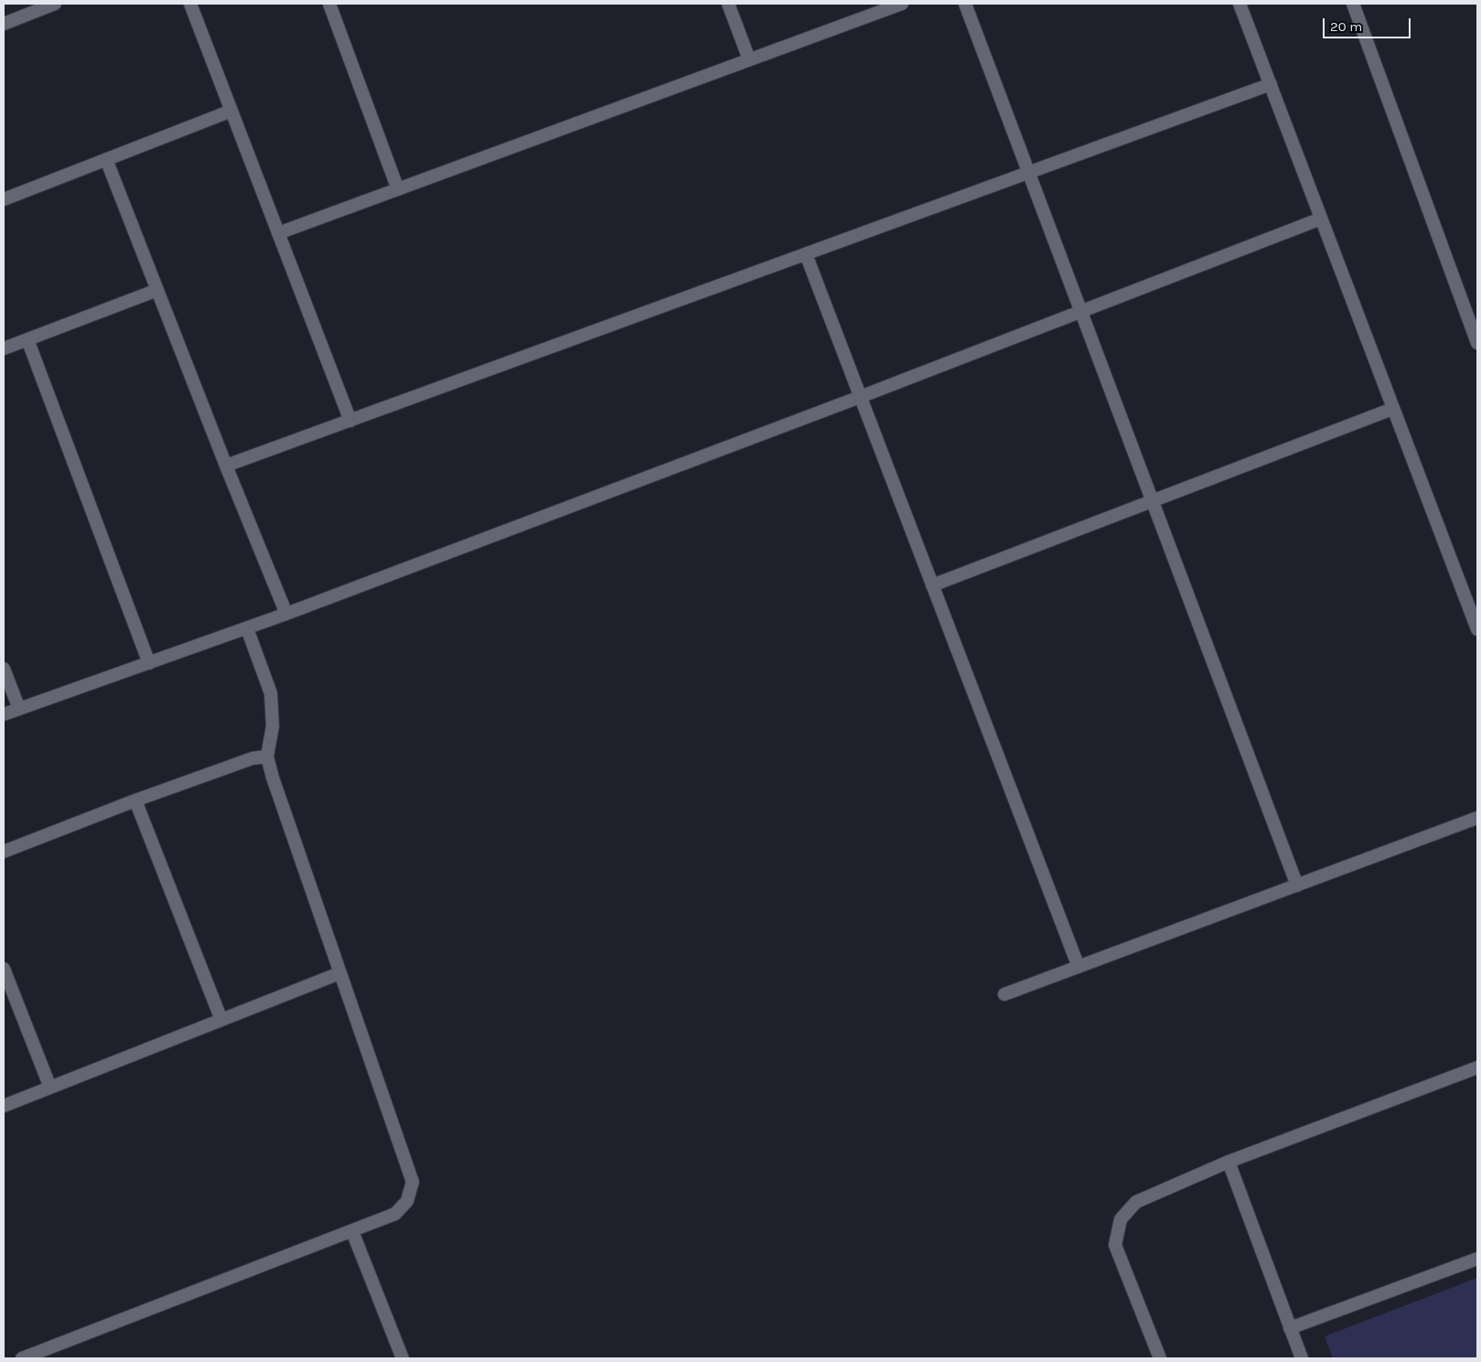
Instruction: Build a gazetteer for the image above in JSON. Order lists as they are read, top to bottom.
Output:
{
  "scale_bar": "20 m"
}
